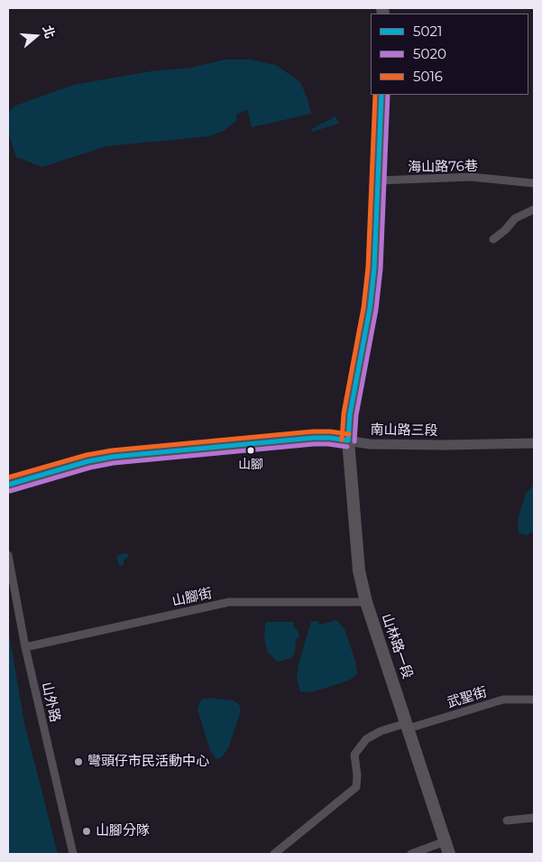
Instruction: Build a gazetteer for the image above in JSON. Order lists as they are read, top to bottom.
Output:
{
  "streets": {
    "main road": ["山林路一段"],
    "street": [
      "海山路76巷",
      "南山路三段",
      "山腳街",
      "武聖街",
      "山外路"
    ]
  },
  "crossings": [
    ["海山路76巷", "山林路一段"],
    ["南山路三段", "山林路一段"],
    ["山腳街", "山林路一段"],
    ["山腳街", "山外路"],
    ["山林路一段", "武聖街"]
  ],
  "places": ["山腳", "彎頭仔市民活動中心", "山腳分隊"],
  "lines": ["transit line 5021", "transit line 5020", "transit line 5016"],
  "legend": ["5021", "5020", "5016"],
  "north": "right"
}
